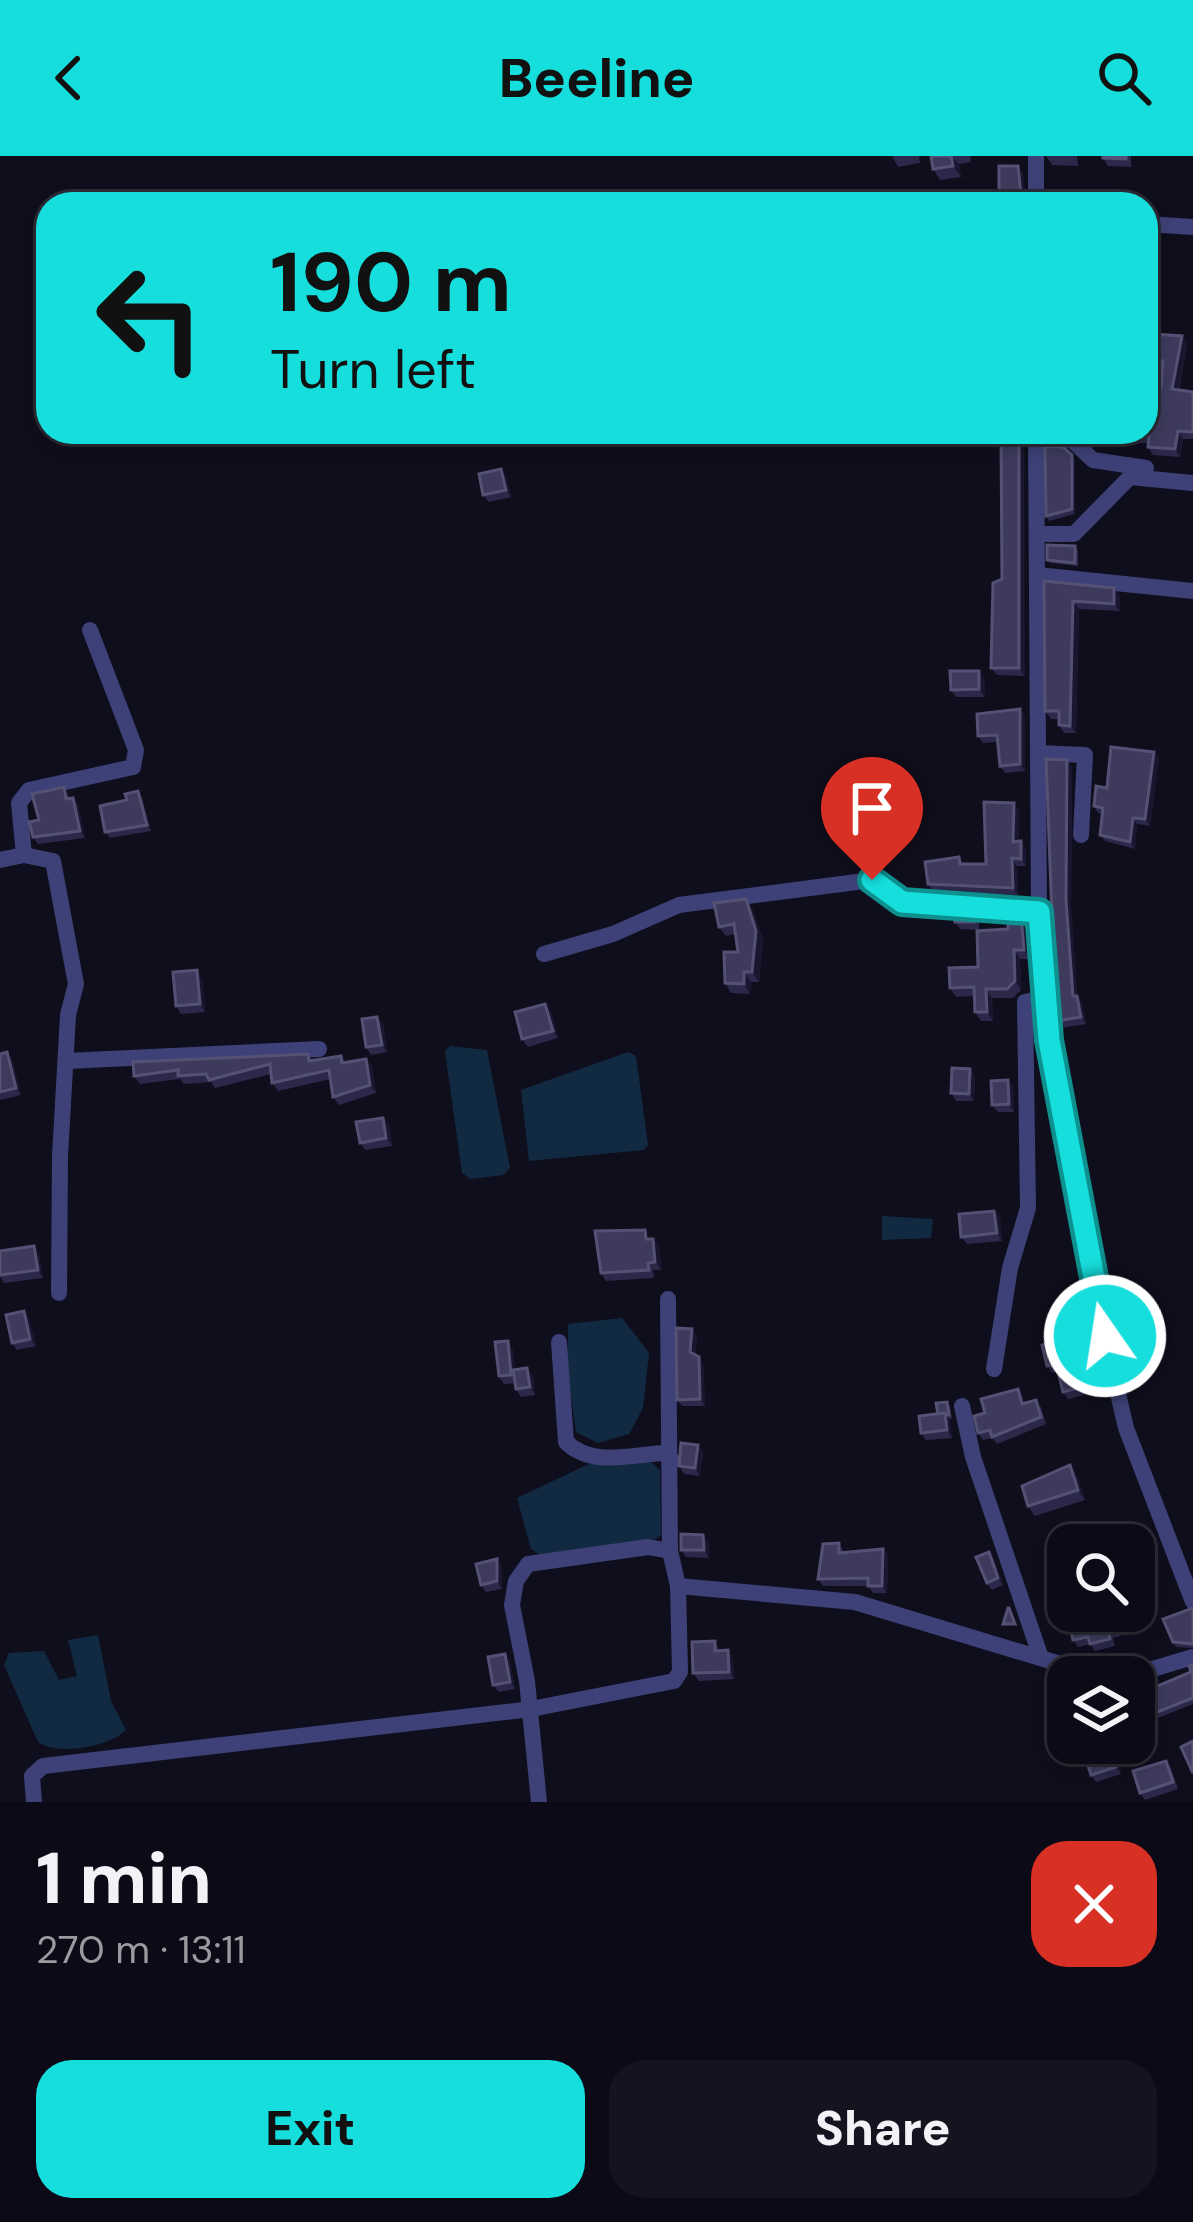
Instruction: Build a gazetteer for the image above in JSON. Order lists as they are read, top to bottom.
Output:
{
  "page": {
    "header": "Beeline",
    "turn": ["190 m", "Turn left"],
    "heading": ["1 min", "270 m · 13:11"],
    "buttons": ["Exit", "Share"]
  }
}
